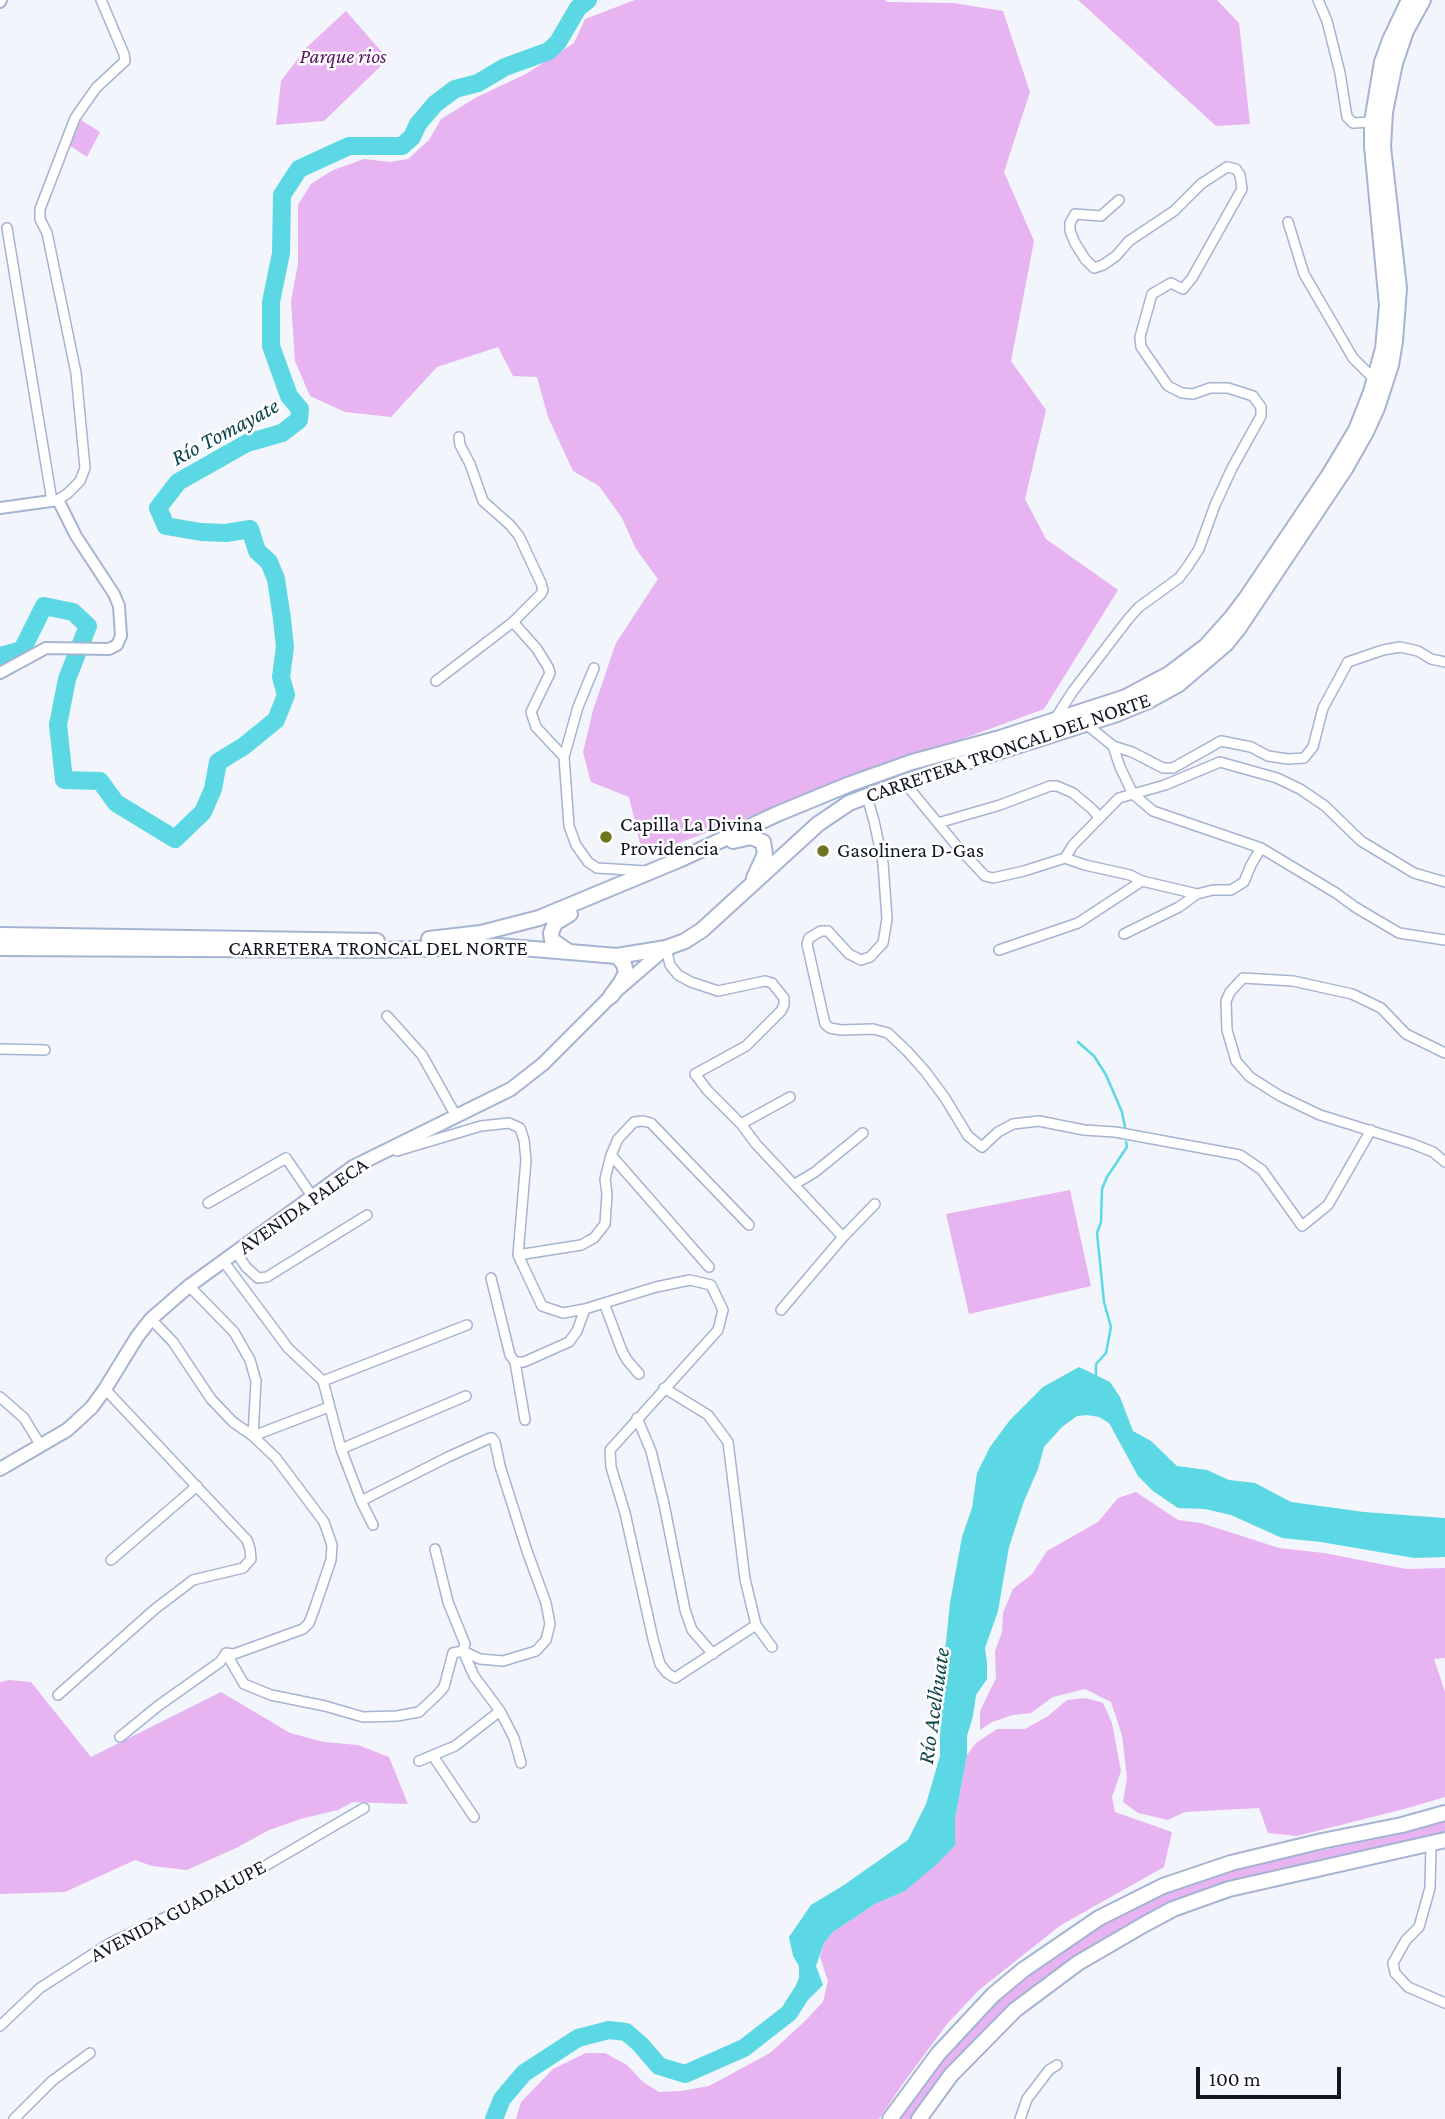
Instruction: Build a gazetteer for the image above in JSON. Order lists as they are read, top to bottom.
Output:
{
  "streets": {
    "main road": ["CARRETERA TRONCAL DEL NORTE", "AVENIDA PALECA"],
    "street": ["AVENIDA GUADALUPE"]
  },
  "crossings": [
    ["CARRETERA TRONCAL DEL NORTE", "AVENIDA PALECA"]
  ],
  "water": ["Río Tomayate", "Río Acelhuate"],
  "parks": ["Parque rios"],
  "places": ["Capilla La Divina Providencia", "Gasolinera D-Gas"],
  "scale_bar": "100 m"
}
